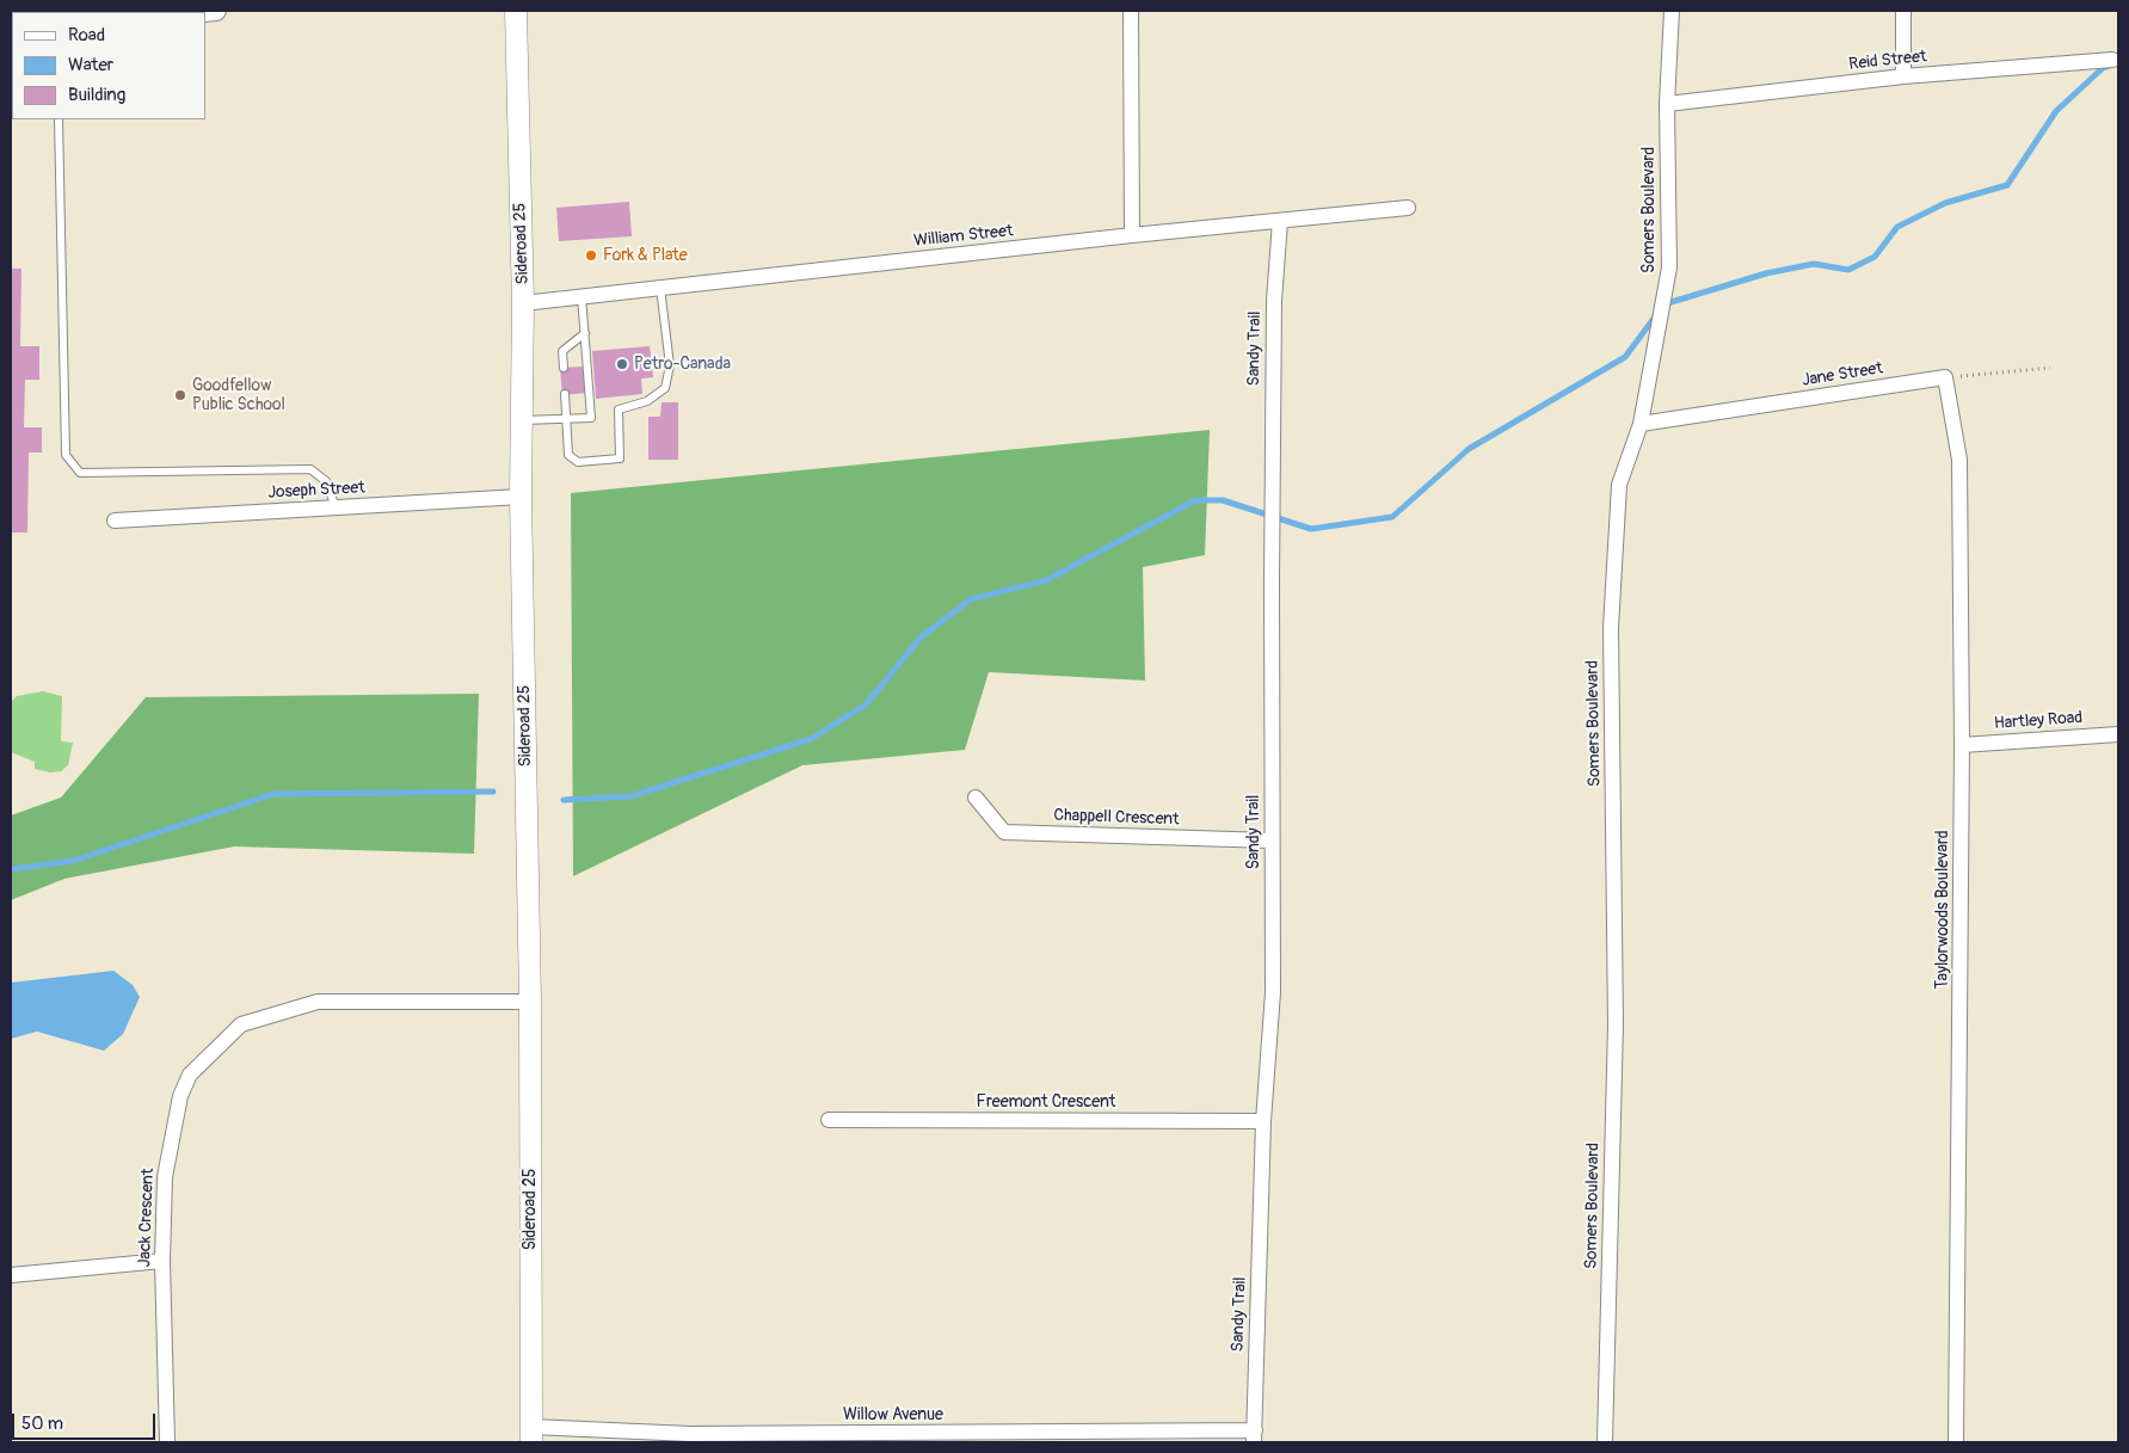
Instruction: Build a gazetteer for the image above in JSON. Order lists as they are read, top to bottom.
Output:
{
  "streets": {
    "main road": ["Sideroad 25"],
    "street": [
      "Reid Street",
      "Somers Boulevard",
      "William Street",
      "Sandy Trail",
      "Jane Street",
      "Joseph Street",
      "Hartley Road",
      "Chappell Crescent",
      "Taylorwoods Boulevard",
      "Freemont Crescent",
      "Jack Crescent",
      "Willow Avenue"
    ]
  },
  "crossings": [
    ["Reid Street", "Somers Boulevard"],
    ["Somers Boulevard", "Jane Street"],
    ["William Street", "Sideroad 25"],
    ["William Street", "Sandy Trail"],
    ["Sideroad 25", "Joseph Street"],
    ["Sideroad 25", "Jack Crescent"],
    ["Sideroad 25", "Willow Avenue"],
    ["Sandy Trail", "Chappell Crescent"],
    ["Sandy Trail", "Freemont Crescent"],
    ["Sandy Trail", "Willow Avenue"],
    ["Jane Street", "Taylorwoods Boulevard"],
    ["Hartley Road", "Taylorwoods Boulevard"]
  ],
  "places": ["Fork & Plate", "Petro-Canada", "Goodfellow Public School"],
  "legend": ["Road", "Water", "Building"],
  "scale_bar": "50 m"
}
